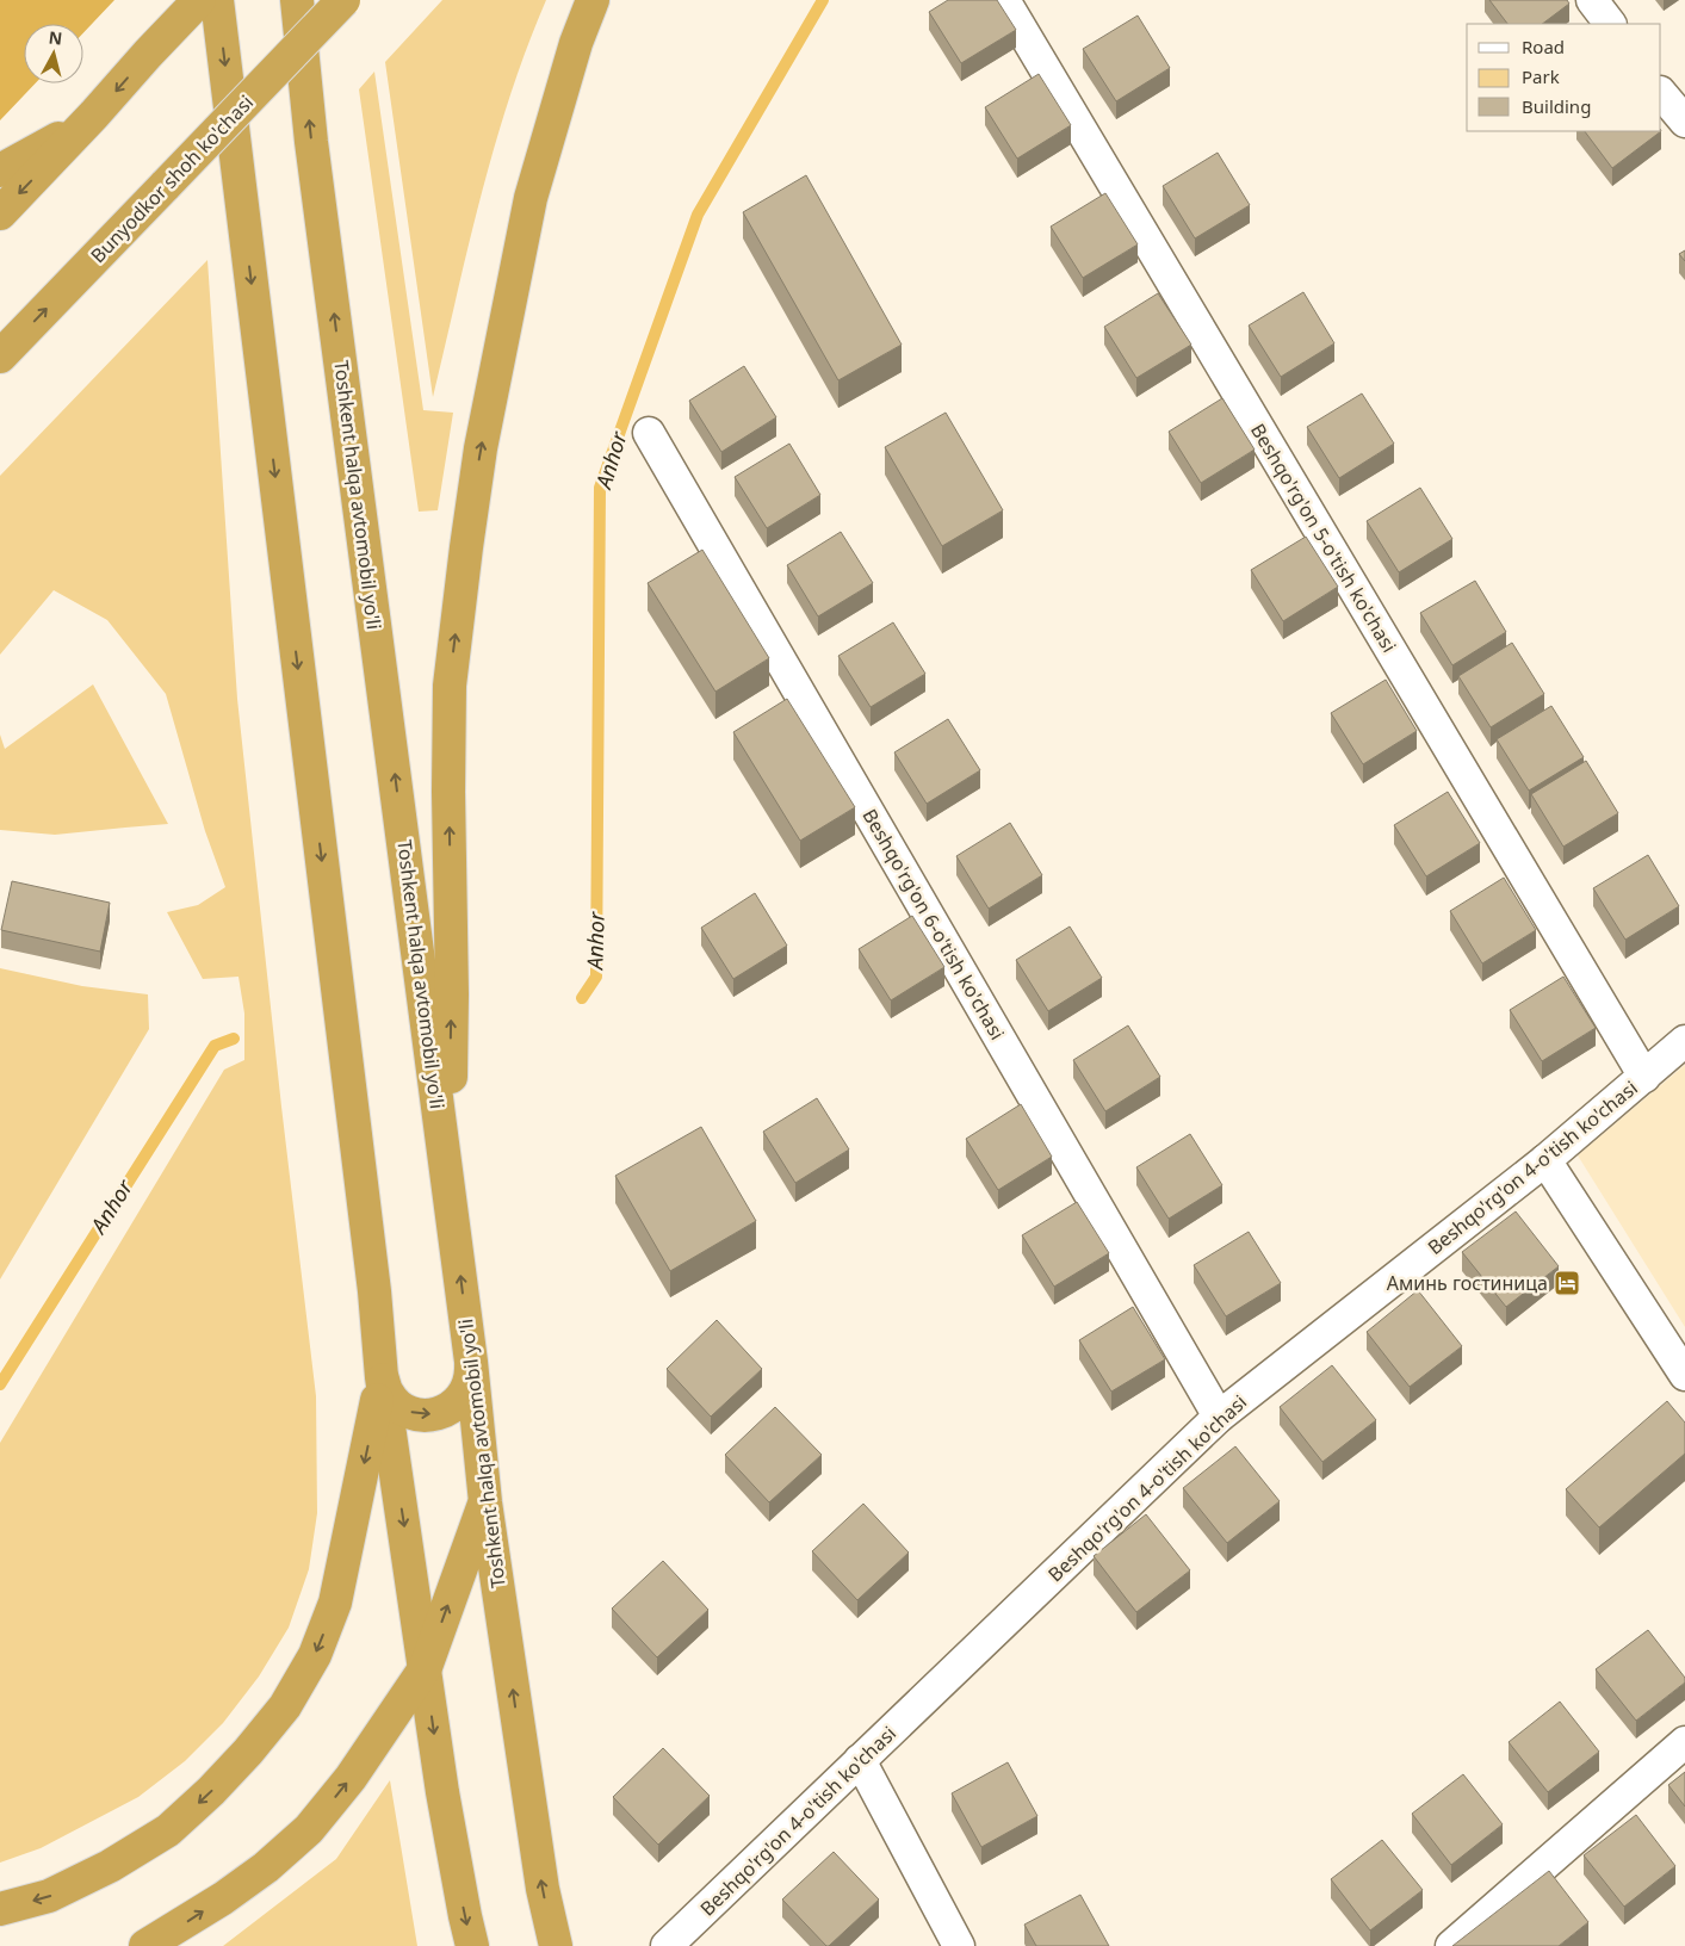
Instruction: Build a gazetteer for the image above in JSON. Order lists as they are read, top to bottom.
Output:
{
  "streets": {
    "highway": ["Bunyodkor shoh ko'chasi", "Toshkent halqa avtomobil yo'li"],
    "street": ["Beshqo'rg'on 5-o'tish ko'chasi", "Beshqo'rg'on 6-o'tish ko'chasi", "Beshqo'rg'on 4-o'tish ko'chasi"]
  },
  "crossings": [
    ["Beshqo'rg'on 5-o'tish ko'chasi", "Beshqo'rg'on 4-o'tish ko'chasi"],
    ["Beshqo'rg'on 6-o'tish ko'chasi", "Beshqo'rg'on 4-o'tish ko'chasi"]
  ],
  "water": ["Anhor"],
  "places": {
    "hotel": ["Аминь гостиница"]
  },
  "legend": ["Road", "Park", "Building"],
  "north": "top"
}
